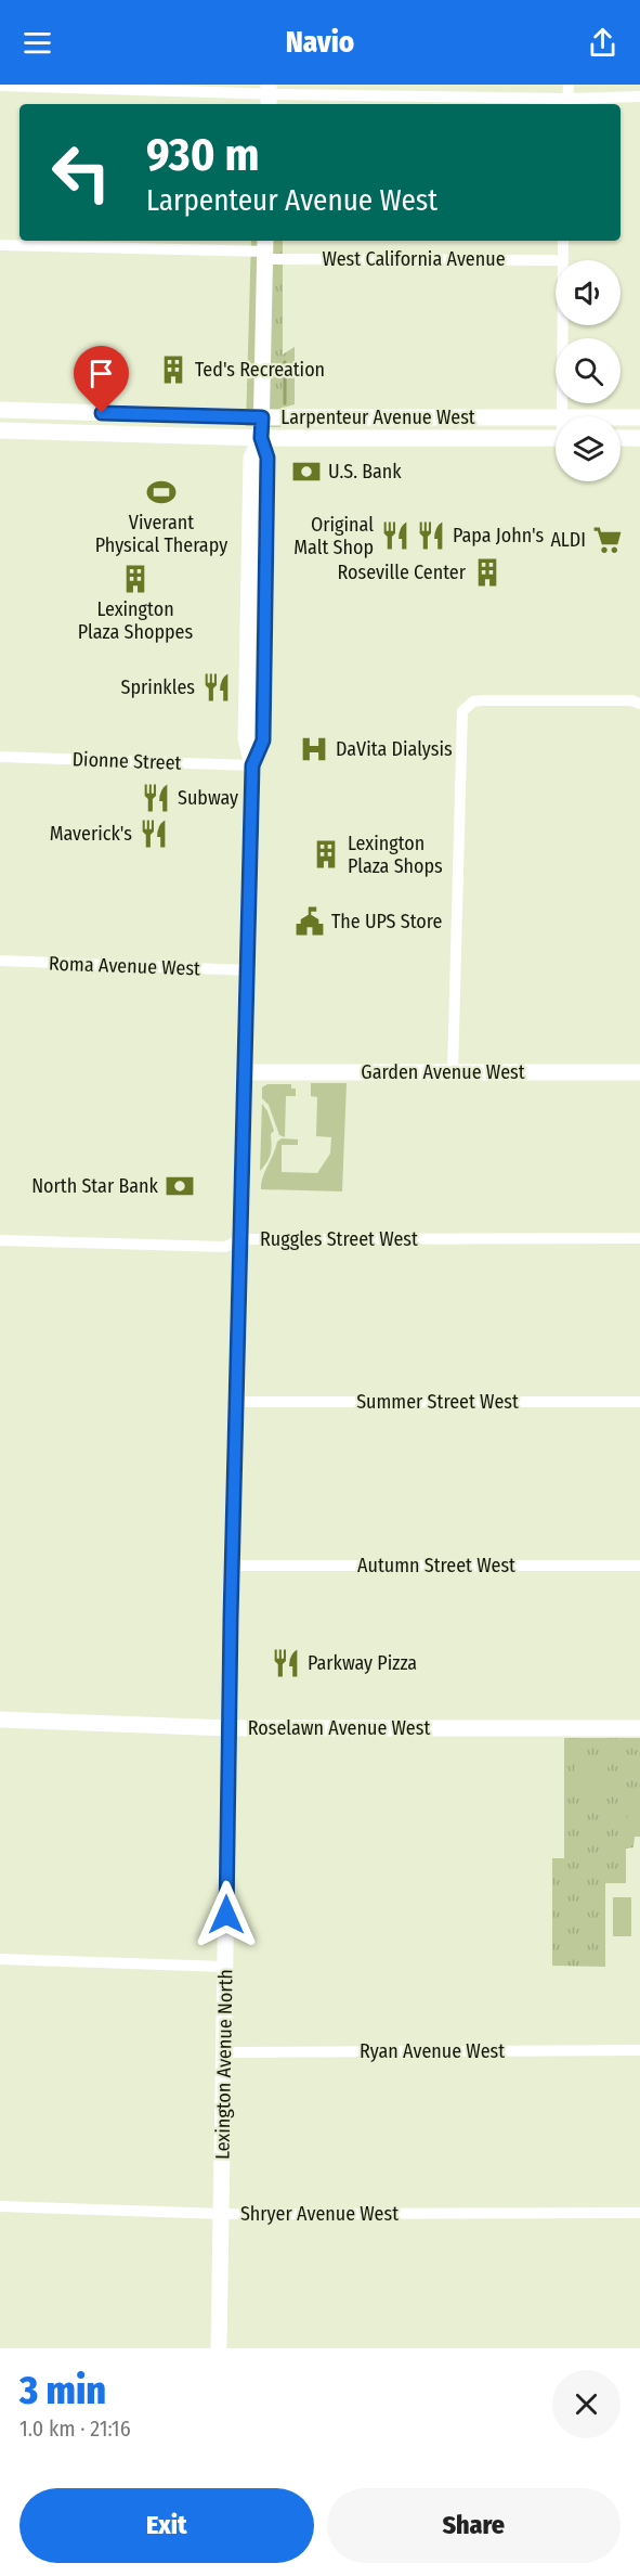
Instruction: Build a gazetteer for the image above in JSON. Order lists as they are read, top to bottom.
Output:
{
  "streets": {
    "main road": [
      "Larpenteur Avenue West",
      "Garden Avenue West",
      "Roselawn Avenue West",
      "Lexington Avenue North"
    ],
    "street": [
      "West California Avenue",
      "Dionne Street",
      "Roma Avenue West",
      "Ruggles Street West",
      "Summer Street West",
      "Autumn Street West",
      "Ryan Avenue West",
      "Shryer Avenue West"
    ]
  },
  "crossings": [
    ["West California Avenue", "Lexington Avenue North"],
    ["Larpenteur Avenue West", "Lexington Avenue North"],
    ["Dionne Street", "Lexington Avenue North"],
    ["Roma Avenue West", "Lexington Avenue North"],
    ["Garden Avenue West", "Lexington Avenue North"],
    ["Ruggles Street West", "Lexington Avenue North"],
    ["Summer Street West", "Lexington Avenue North"],
    ["Autumn Street West", "Lexington Avenue North"],
    ["Roselawn Avenue West", "Lexington Avenue North"],
    ["Ryan Avenue West", "Lexington Avenue North"],
    ["Lexington Avenue North", "Shryer Avenue West"]
  ],
  "places": {
    "building": [
      "Ted's Recreation",
      "Roseville Center",
      "Lexington Plaza Shoppes",
      "Lexington Plaza Shops"
    ],
    "bank": ["U.S. Bank", "North Star Bank"],
    "sports": ["Viverant Physical Therapy"],
    "restaurant": [
      "Original Malt Shop",
      "Papa John's",
      "Sprinkles",
      "Subway",
      "Maverick's",
      "Parkway Pizza"
    ],
    "supermarket": ["ALDI"],
    "hospital": ["DaVita Dialysis"],
    "public building": ["The UPS Store"]
  },
  "page": {
    "header": "Navio",
    "turn": ["930 m", "Larpenteur Avenue West"],
    "heading": ["3 min", "1.0 km · 21:16"],
    "buttons": ["Exit", "Share"]
  }
}
